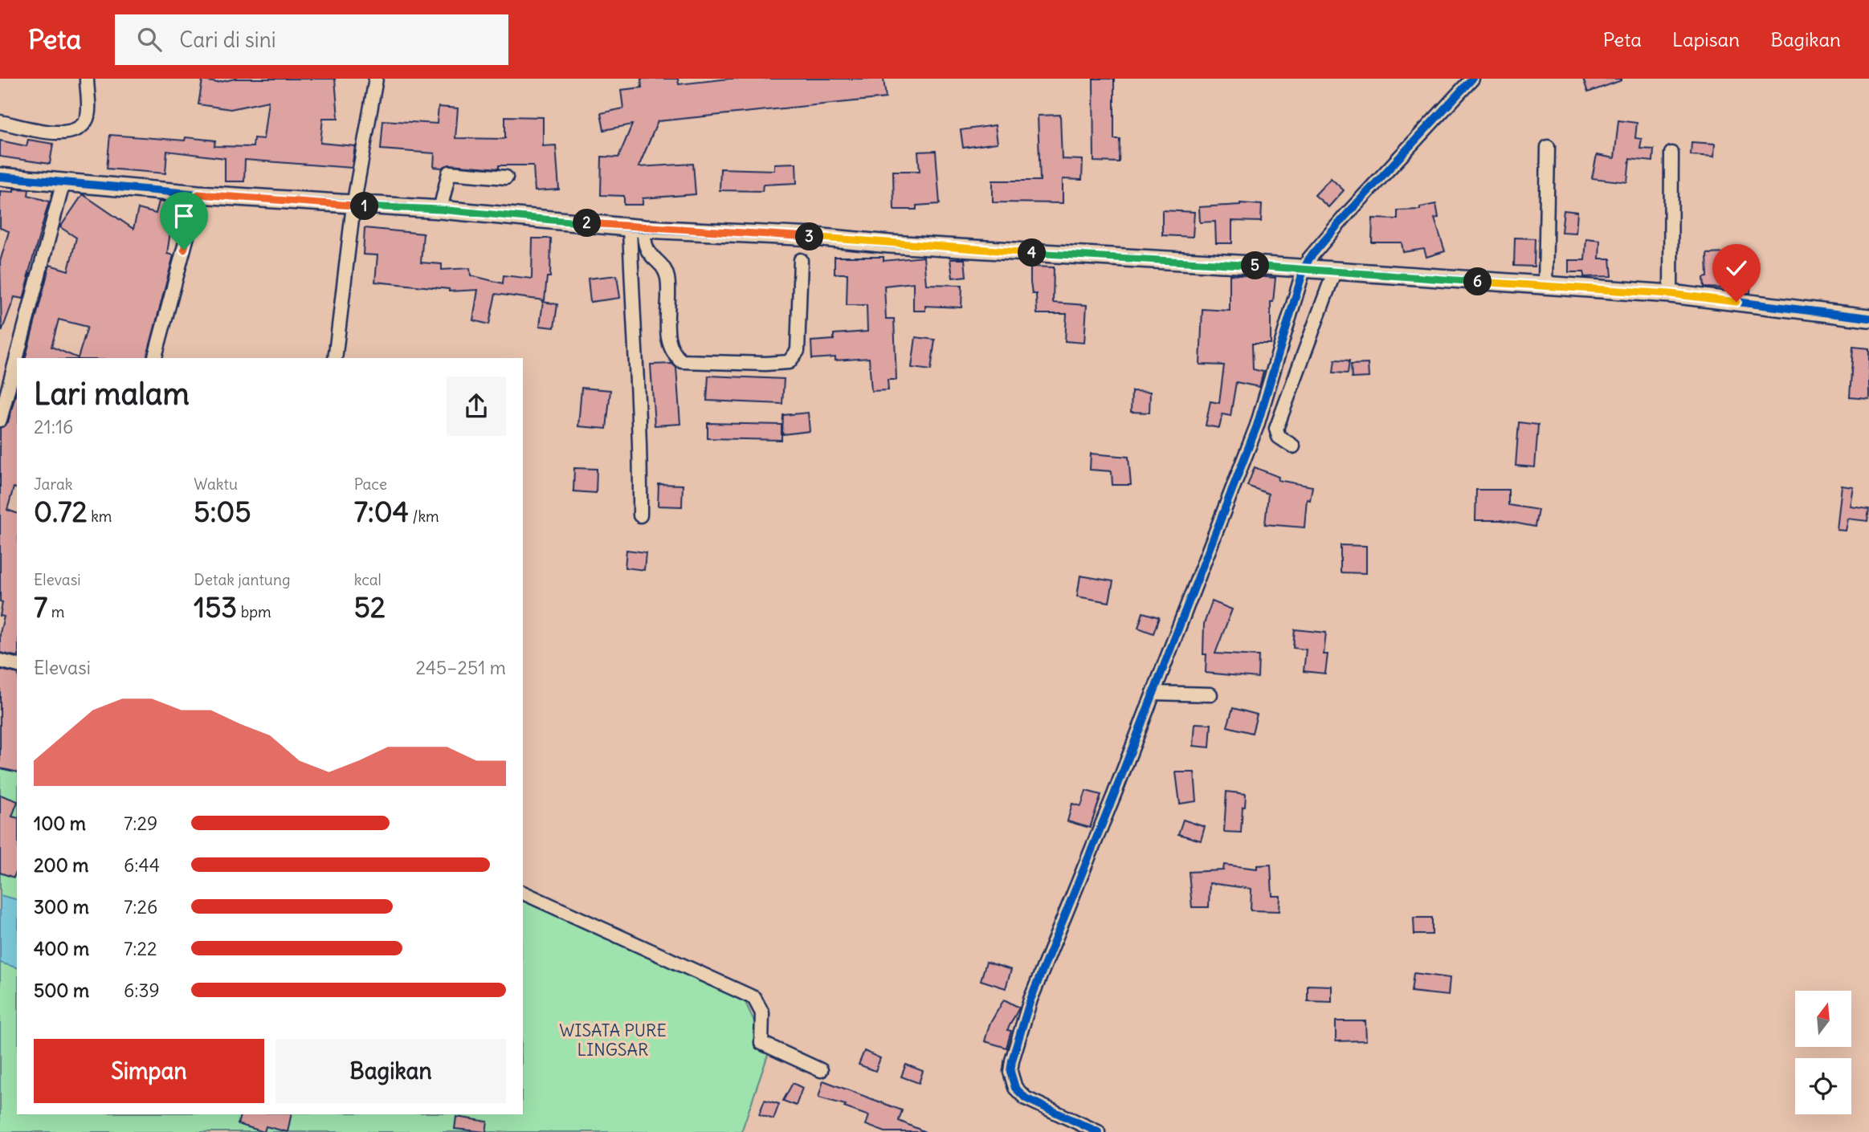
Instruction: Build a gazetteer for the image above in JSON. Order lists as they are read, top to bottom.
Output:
{
  "parks": ["WISATA PURE LINGSAR"],
  "north": "top",
  "page": {
    "header": "Peta",
    "search": "Cari di sini",
    "nav": ["Peta", "Lapisan", "Bagikan"],
    "pins": [
      "1",
      "2",
      "3",
      "4",
      "5",
      "6"
    ],
    "heading": ["Lari malam", "21:16"],
    "stats": [
      ["Jarak", "0.72 km"],
      ["Waktu", "5:05"],
      ["Pace", "7:04 /km"],
      ["Elevasi", "7 m"],
      ["Detak jantung", "153 bpm"],
      ["kcal", "52"]
    ],
    "chart": ["Elevasi", "245–251 m"],
    "list": [
      {
        "name": "100 m",
        "note": "7:29"
      },
      {
        "name": "200 m",
        "note": "6:44"
      },
      {
        "name": "300 m",
        "note": "7:26"
      },
      {
        "name": "400 m",
        "note": "7:22"
      },
      {
        "name": "500 m",
        "note": "6:39"
      }
    ],
    "buttons": ["Simpan", "Bagikan"]
  }
}
